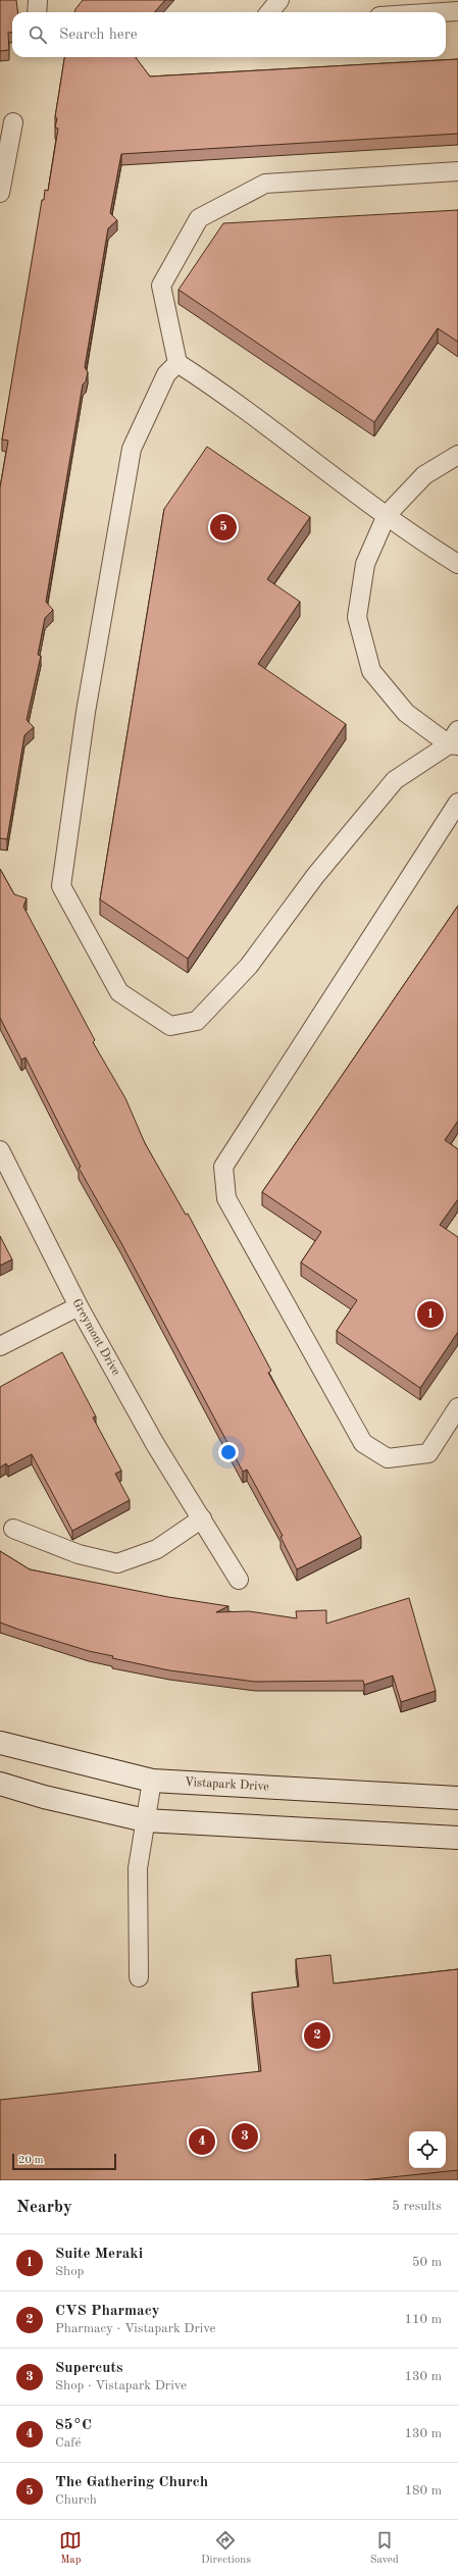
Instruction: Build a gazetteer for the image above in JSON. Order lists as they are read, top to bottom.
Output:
{
  "streets": {
    "street": ["Vistapark Drive"],
    "lane": ["Greymont Drive"]
  },
  "scale_bar": "20 m",
  "page": {
    "search": "Search here",
    "pins": [
      "5",
      "1",
      "2",
      "3",
      "4"
    ],
    "scale": "20 m",
    "heading": ["Nearby", "5 results"],
    "list": [
      {
        "mark": "1",
        "name": "Suite Meraki",
        "note": "Shop",
        "value": "50 m"
      },
      {
        "mark": "2",
        "name": "CVS Pharmacy",
        "note": "Pharmacy · Vistapark Drive",
        "value": "110 m"
      },
      {
        "mark": "3",
        "name": "Supercuts",
        "note": "Shop · Vistapark Drive",
        "value": "130 m"
      },
      {
        "mark": "4",
        "name": "85°C",
        "note": "Café",
        "value": "130 m"
      },
      {
        "mark": "5",
        "name": "The Gathering Church",
        "note": "Church",
        "value": "180 m"
      }
    ],
    "nav": ["Map", "Directions", "Saved"]
  }
}
